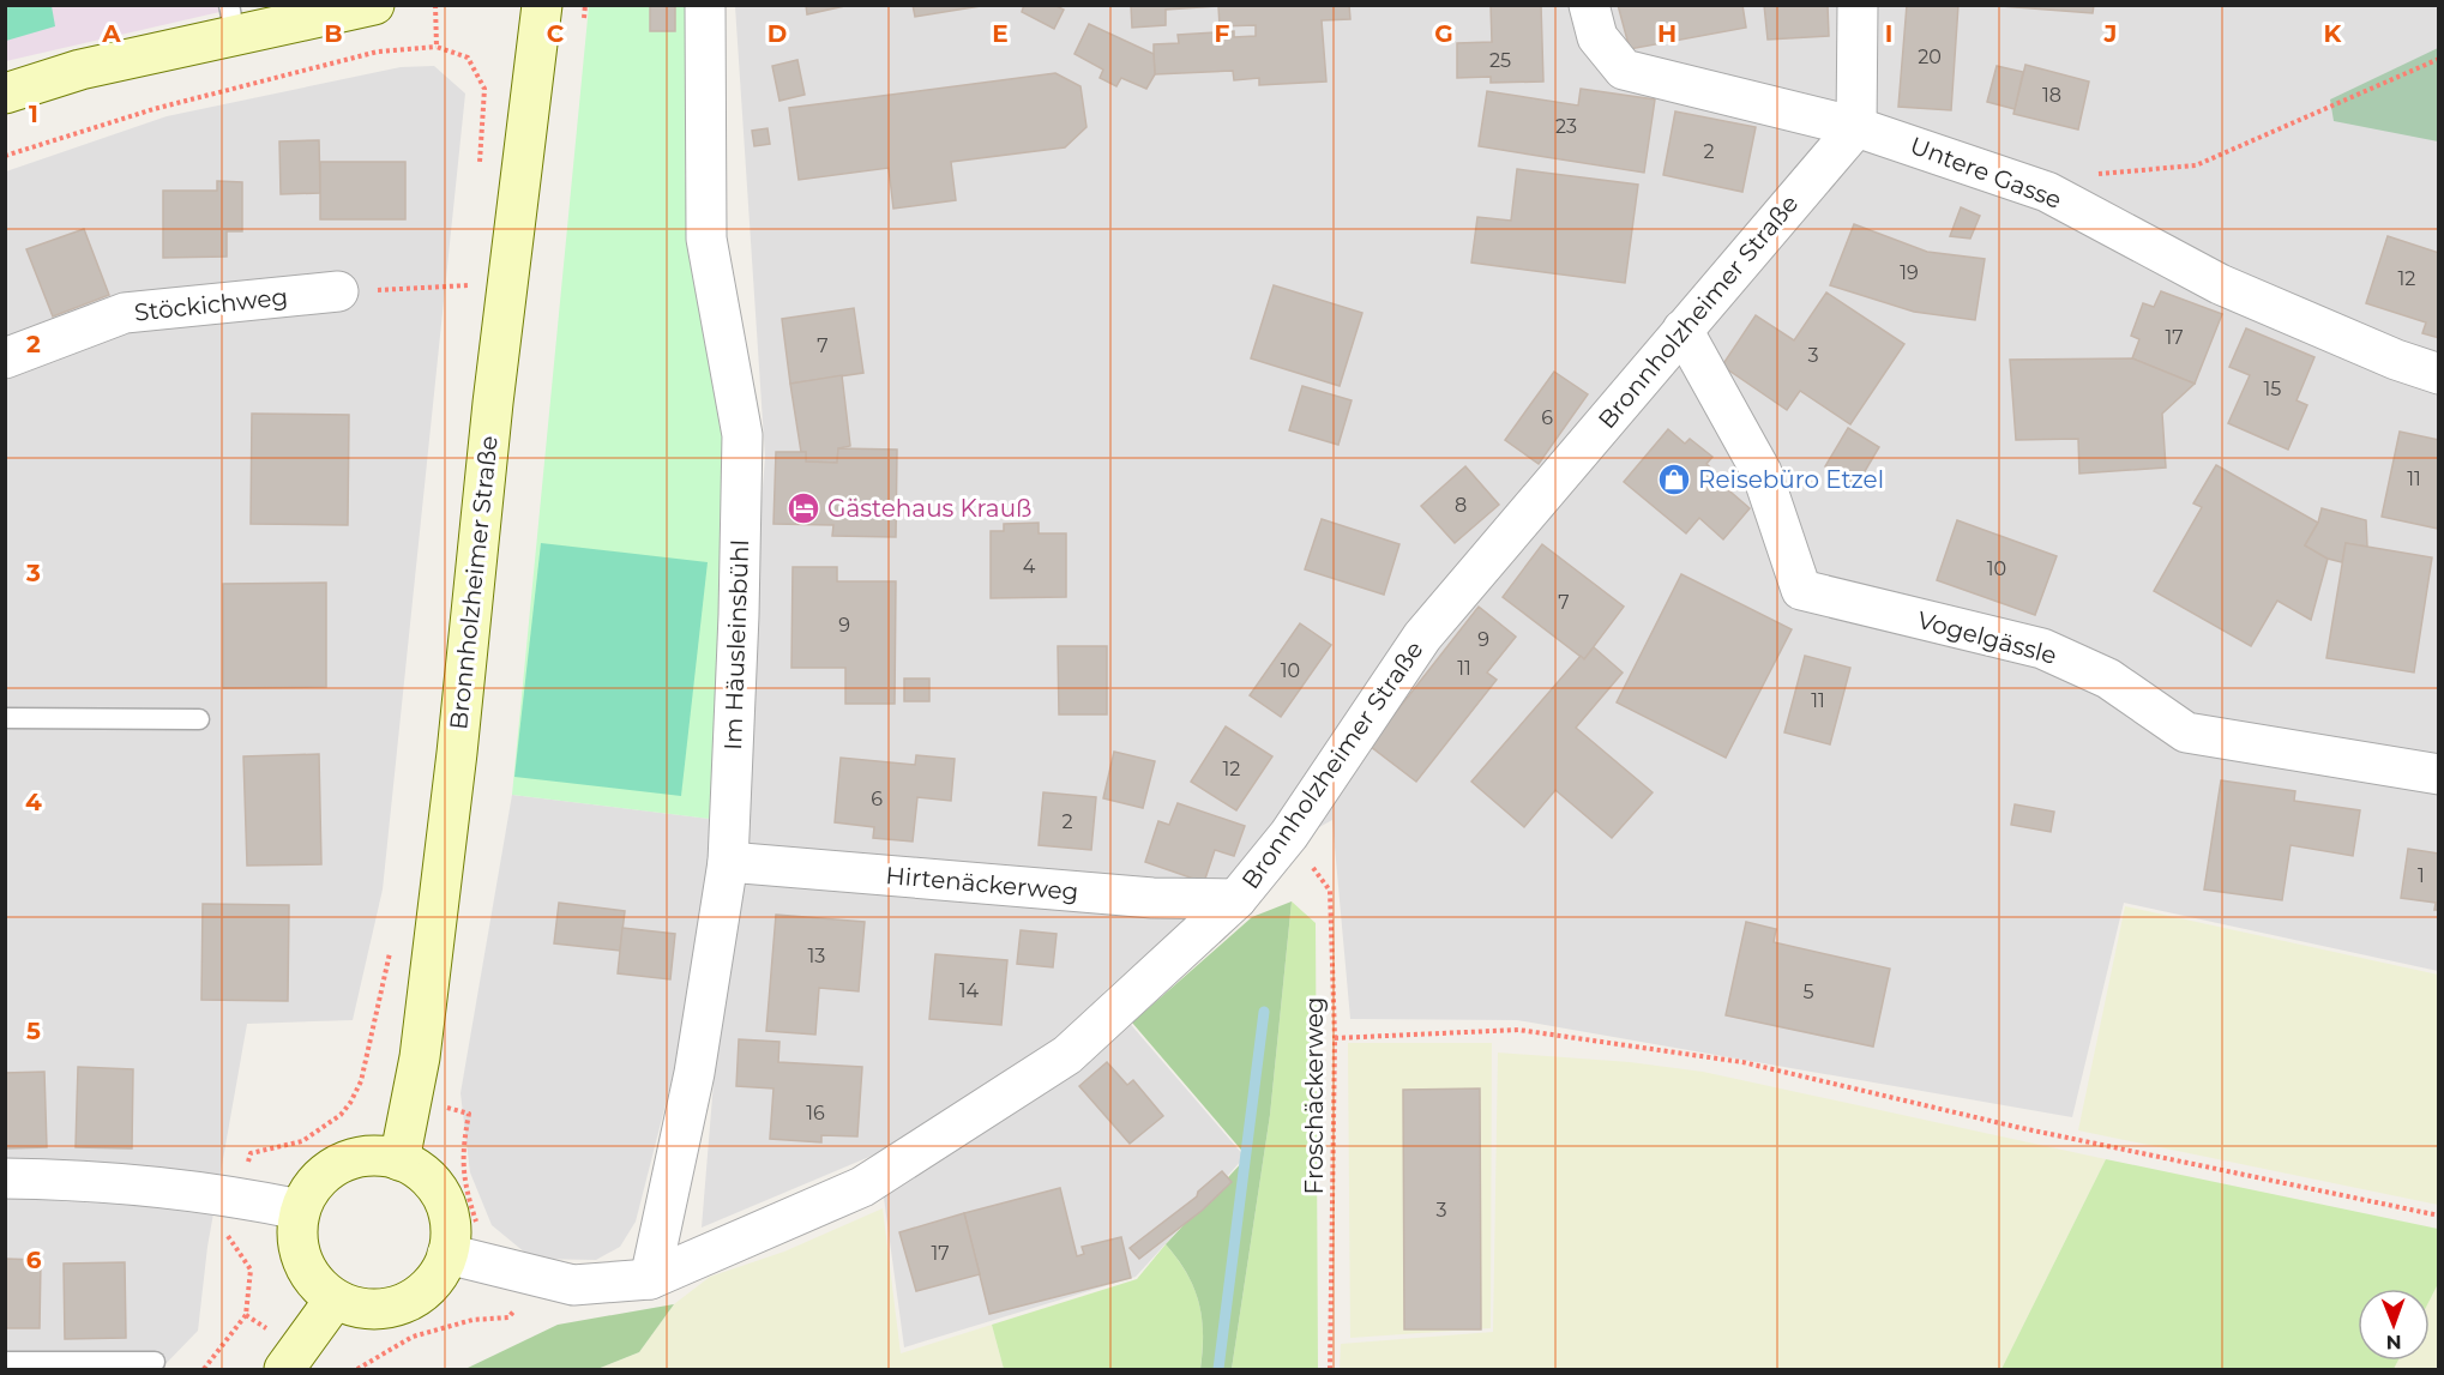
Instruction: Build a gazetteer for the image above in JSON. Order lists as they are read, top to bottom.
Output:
{
  "streets": {
    "street": [
      "Untere Gasse",
      "Stöckichweg",
      "Bronnholzheimer Straße",
      "Vogelgässle",
      "Im Häusleinsbühl",
      "Hirtenäckerweg"
    ],
    "path": ["Froschäckerweg"]
  },
  "crossings": [
    ["Untere Gasse", "Bronnholzheimer Straße"],
    ["Bronnholzheimer Straße", "Vogelgässle"],
    ["Bronnholzheimer Straße", "Im Häusleinsbühl"],
    ["Bronnholzheimer Straße", "Hirtenäckerweg"],
    ["Bronnholzheimer Straße", "Froschäckerweg"],
    ["Im Häusleinsbühl", "Hirtenäckerweg"]
  ],
  "places": {
    "shop": ["Reisebüro Etzel"],
    "hotel": ["Gästehaus Krauß"]
  },
  "house_numbers": [
    "20",
    "25",
    "18",
    "23",
    "2",
    "19",
    "12",
    "17",
    "7",
    "3",
    "15",
    "6",
    "11",
    "8",
    "4",
    "10",
    "7",
    "9",
    "9",
    "11",
    "10",
    "11",
    "12",
    "6",
    "2",
    "1",
    "13",
    "14",
    "5",
    "16",
    "3",
    "17"
  ],
  "north": "bottom",
  "grid": {
    "columns": [
      "A",
      "B",
      "C",
      "D",
      "E",
      "F",
      "G",
      "H",
      "I",
      "J",
      "K"
    ],
    "rows": [
      "1",
      "2",
      "3",
      "4",
      "5",
      "6"
    ]
  }
}
